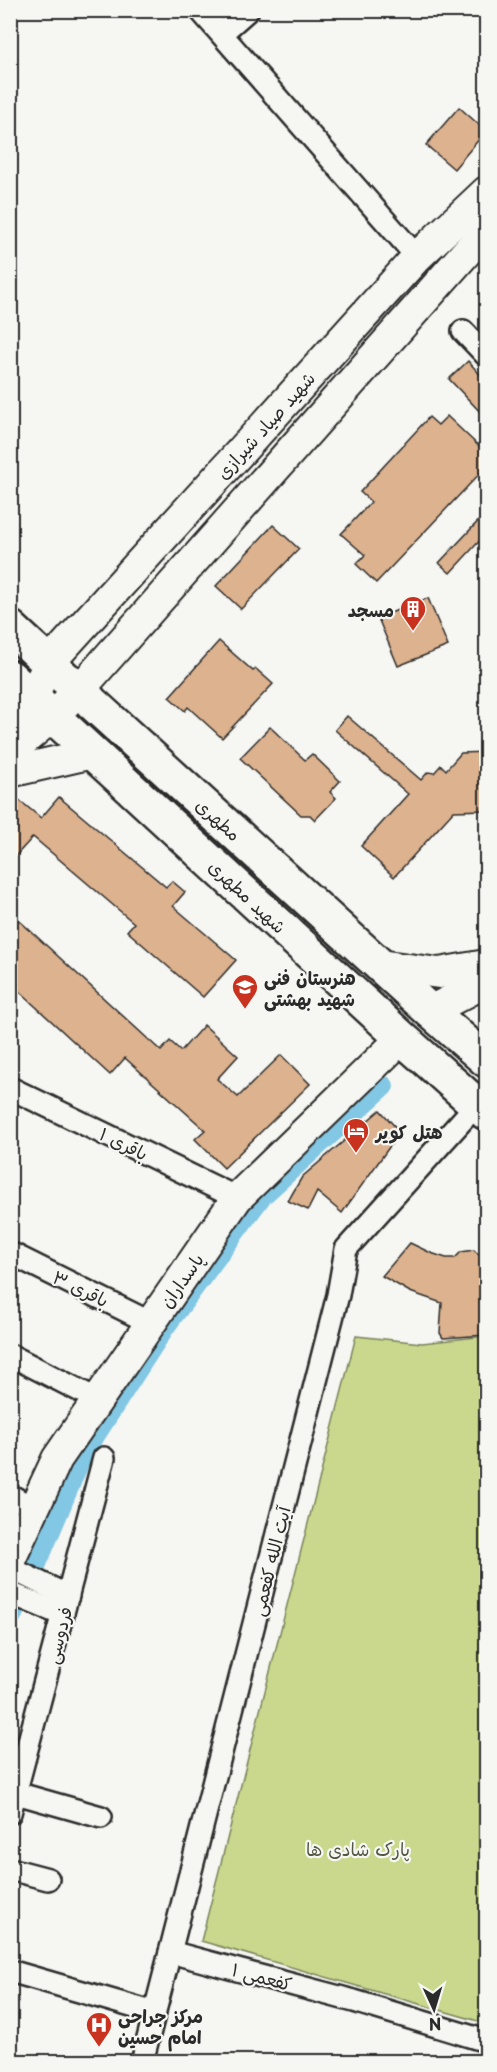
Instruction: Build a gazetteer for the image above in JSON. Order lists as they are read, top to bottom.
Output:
{
  "streets": {
    "main road": [
      "شهید صیاد شیرازی",
      "مطهری",
      "شهید مطهری",
      "پاسداران"
    ],
    "street": [
      "باقری ۱",
      "باقری ۳",
      "آیت الله کفعمی",
      "فردوسی",
      "کفعمی ۱"
    ]
  },
  "crossings": [
    ["شهید صیاد شیرازی", "مطهری"],
    ["شهید صیاد شیرازی", "شهید مطهری"],
    ["شهید مطهری", "پاسداران"],
    ["شهید مطهری", "آیت الله کفعمی"],
    ["باقری ۱", "پاسداران"],
    ["پاسداران", "باقری ۳"],
    ["آیت الله کفعمی", "کفعمی ۱"]
  ],
  "parks": ["پارک شادی ها"],
  "places": {
    "building": ["مسجد"],
    "school or university": ["هنرستان فنی شهید بهشتی"],
    "hotel": ["هتل کویر"],
    "hospital": ["مرکز جراحی امام حسین"]
  },
  "north": "bottom"
}
